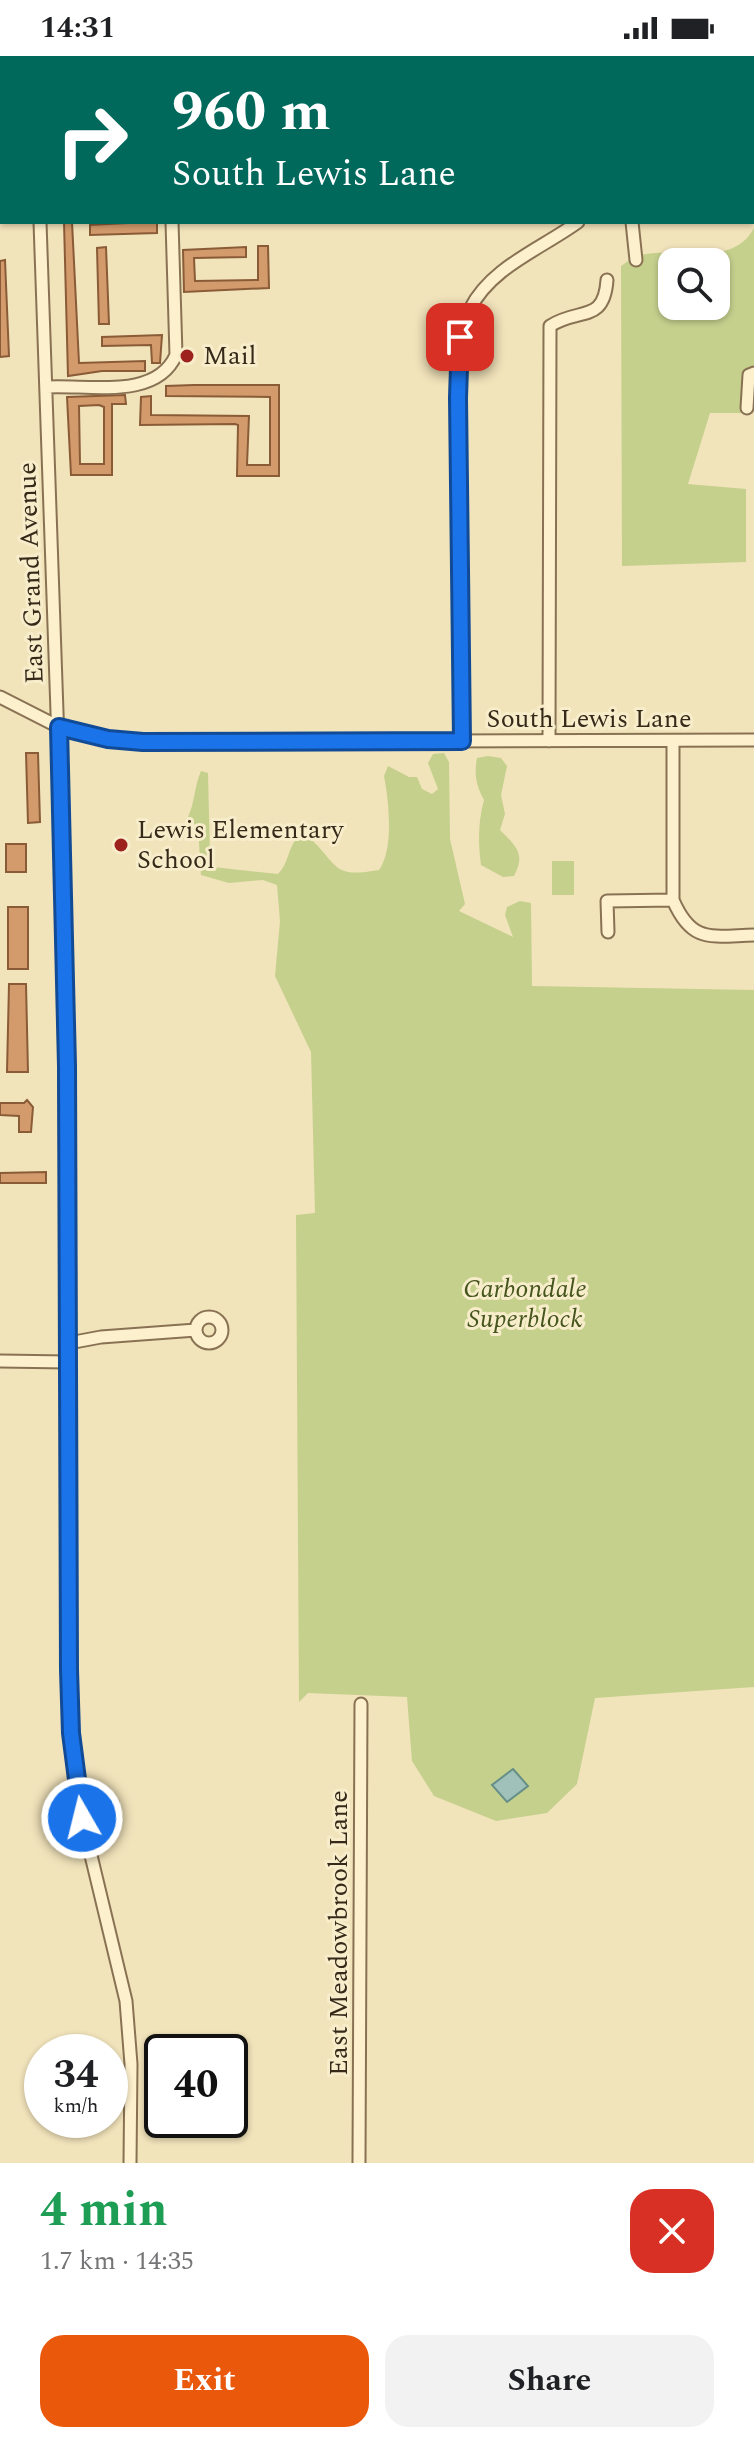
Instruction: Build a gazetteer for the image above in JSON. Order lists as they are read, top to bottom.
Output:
{
  "streets": {
    "street": ["East Grand Avenue", "South Lewis Lane", "East Meadowbrook Lane"]
  },
  "crossings": [
    ["East Grand Avenue", "South Lewis Lane"]
  ],
  "parks": ["Carbondale Superblock"],
  "places": ["Mail", "Lewis Elementary School"],
  "page": {
    "status": "14:31",
    "turn": ["960 m", "South Lewis Lane"],
    "speed": "34 km/h",
    "limit": "40",
    "heading": ["4 min", "1.7 km · 14:35"],
    "buttons": ["Exit", "Share"]
  }
}
